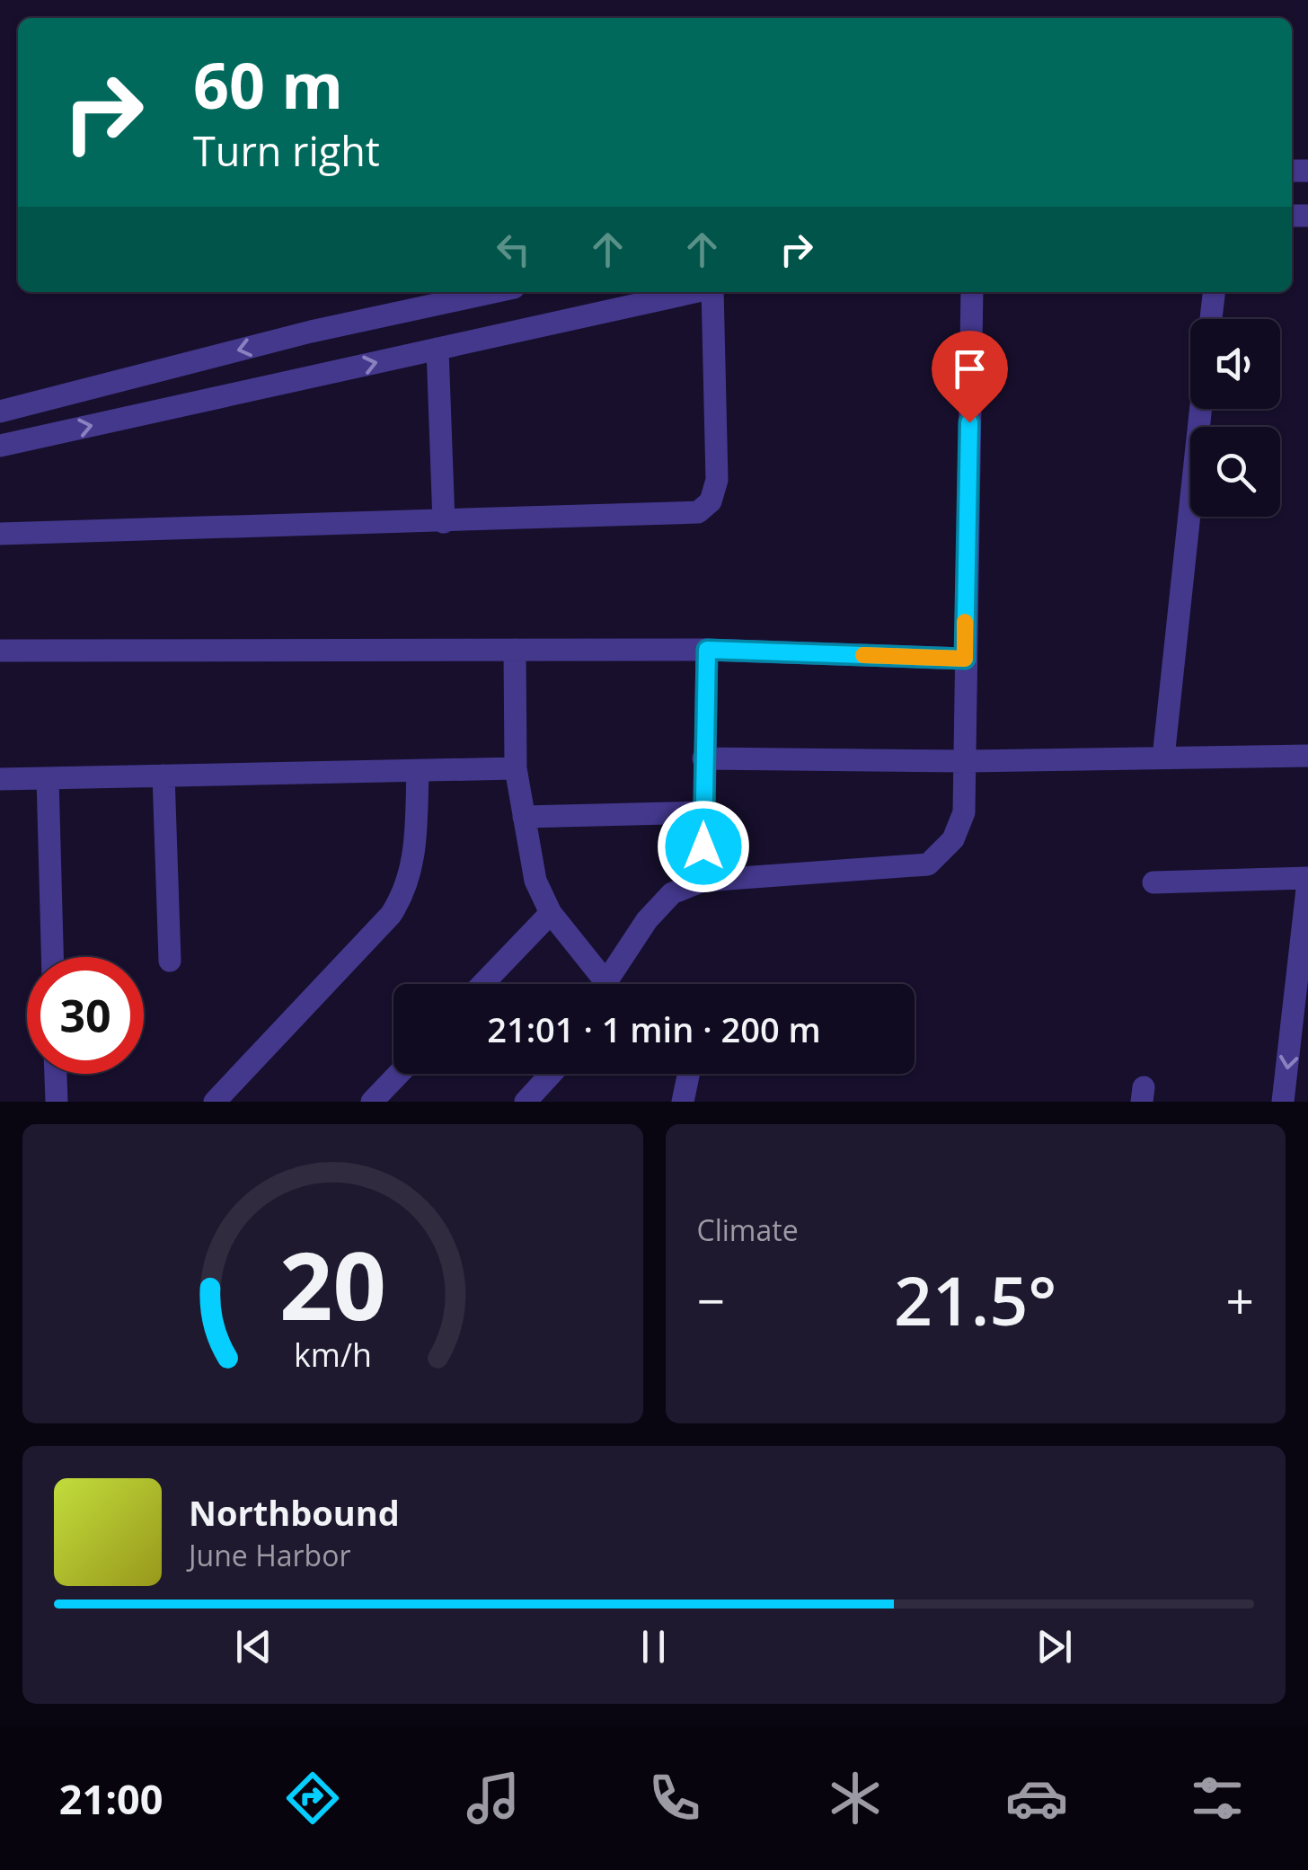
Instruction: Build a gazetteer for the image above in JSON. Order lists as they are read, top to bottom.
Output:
{
  "page": {
    "turn": ["60 m", "Turn right"],
    "limit": "30",
    "trip": "21:01 · 1 min · 200 m",
    "tile": "Climate",
    "heat": ["−", "21.5°", "+"],
    "song": ["Northbound", "June Harbor"],
    "tabs": "21:00",
    "gauge": ["20", "km/h"]
  }
}
